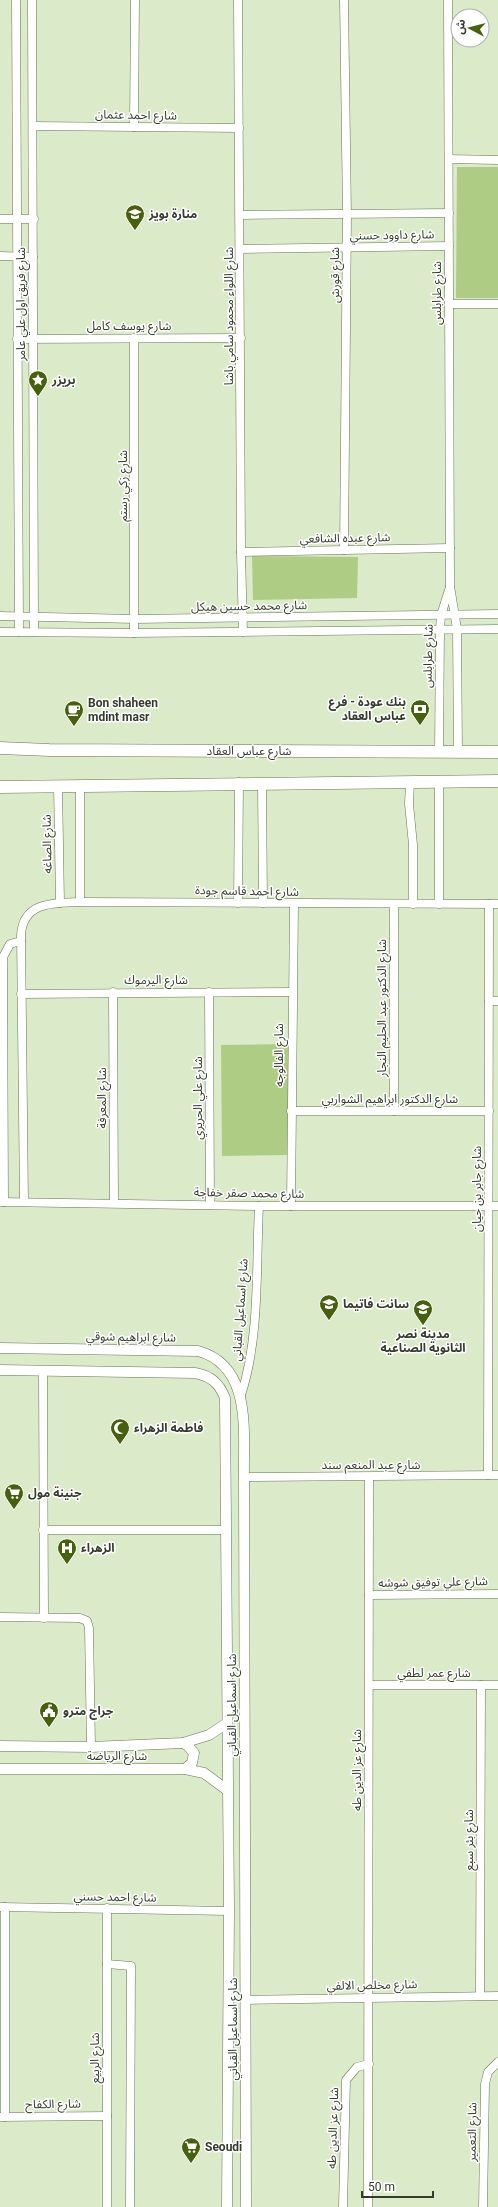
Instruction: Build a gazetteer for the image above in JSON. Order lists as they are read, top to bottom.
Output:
{
  "streets": {
    "main road": ["شارع عباس العقاد"],
    "street": [
      "شارع احمد عثمان",
      "شارع داوود حسني",
      "شارع قورش",
      "شارع طرابلس",
      "شارع فريق اول علي عامر",
      "شارع اللواء محمود سامي باشا",
      "شارع يوسف كامل",
      "شارع زكي رستم",
      "شارع عبده الشافعي",
      "شارع محمد حسين هيكل",
      "شارع الصاغه",
      "شارع احمد قاسم جودة",
      "شارع اليرموك",
      "شارع الدكتور عبد الحليم النجار",
      "شارع الفالوجه",
      "شارع المعرفة",
      "شارع علي الحريري",
      "شارع الدكتور ابراهيم الشواربي",
      "شارع جابر بن حيان",
      "شارع محمد صقر خفاجة",
      "شارع اسماعيل القباني",
      "شارع ابراهيم شوقي",
      "شارع عبد المنعم سند",
      "شارع علي توفيق شوشه",
      "شارع عمر لطفي",
      "شارع الرياضة",
      "شارع عز الدين طه",
      "شارع بئر سبع",
      "شارع احمد حسني",
      "شارع مخلص الالفي",
      "شارع الربيع",
      "شارع الكفاح",
      "شارع التعمير"
    ]
  },
  "crossings": [
    ["شارع احمد عثمان", "شارع فريق اول علي عامر"],
    ["شارع احمد عثمان", "شارع اللواء محمود سامي باشا"],
    ["شارع داوود حسني", "شارع قورش"],
    ["شارع داوود حسني", "شارع طرابلس"],
    ["شارع داوود حسني", "شارع اللواء محمود سامي باشا"],
    ["شارع قورش", "شارع عبده الشافعي"],
    ["شارع طرابلس", "شارع عبده الشافعي"],
    ["شارع طرابلس", "شارع محمد حسين هيكل"],
    ["شارع طرابلس", "شارع عباس العقاد"],
    ["شارع فريق اول علي عامر", "شارع يوسف كامل"],
    ["شارع فريق اول علي عامر", "شارع محمد حسين هيكل"],
    ["شارع اللواء محمود سامي باشا", "شارع يوسف كامل"],
    ["شارع اللواء محمود سامي باشا", "شارع عبده الشافعي"],
    ["شارع اللواء محمود سامي باشا", "شارع محمد حسين هيكل"],
    ["شارع يوسف كامل", "شارع زكي رستم"],
    ["شارع زكي رستم", "شارع محمد حسين هيكل"],
    ["شارع الصاغه", "شارع احمد قاسم جودة"],
    ["شارع احمد قاسم جودة", "شارع اليرموك"],
    ["شارع احمد قاسم جودة", "شارع الدكتور عبد الحليم النجار"],
    ["شارع احمد قاسم جودة", "شارع الفالوجه"],
    ["شارع احمد قاسم جودة", "شارع جابر بن حيان"],
    ["شارع احمد قاسم جودة", "شارع محمد صقر خفاجة"],
    ["شارع اليرموك", "شارع الفالوجه"],
    ["شارع اليرموك", "شارع المعرفة"],
    ["شارع اليرموك", "شارع علي الحريري"],
    ["شارع الدكتور عبد الحليم النجار", "شارع الدكتور ابراهيم الشواربي"],
    ["شارع الفالوجه", "شارع الدكتور ابراهيم الشواربي"],
    ["شارع الفالوجه", "شارع محمد صقر خفاجة"],
    ["شارع المعرفة", "شارع محمد صقر خفاجة"],
    ["شارع علي الحريري", "شارع محمد صقر خفاجة"],
    ["شارع الدكتور ابراهيم الشواربي", "شارع جابر بن حيان"],
    ["شارع جابر بن حيان", "شارع محمد صقر خفاجة"],
    ["شارع جابر بن حيان", "شارع عبد المنعم سند"],
    ["شارع محمد صقر خفاجة", "شارع اسماعيل القباني"],
    ["شارع اسماعيل القباني", "شارع ابراهيم شوقي"],
    ["شارع اسماعيل القباني", "شارع عبد المنعم سند"],
    ["شارع اسماعيل القباني", "شارع الرياضة"],
    ["شارع اسماعيل القباني", "شارع احمد حسني"],
    ["شارع اسماعيل القباني", "شارع مخلص الالفي"],
    ["شارع عبد المنعم سند", "شارع عز الدين طه"],
    ["شارع علي توفيق شوشه", "شارع عز الدين طه"],
    ["شارع عمر لطفي", "شارع عز الدين طه"],
    ["شارع عمر لطفي", "شارع بئر سبع"],
    ["شارع عز الدين طه", "شارع مخلص الالفي"],
    ["شارع بئر سبع", "شارع مخلص الالفي"],
    ["شارع احمد حسني", "شارع الربيع"],
    ["شارع الربيع", "شارع الكفاح"]
  ],
  "places": {
    "school or university": ["منارة بويز", "سانت فاتيما", "مدينة نصر الثانوية الصناعية"],
    "place": ["بريزر"],
    "bank": ["بنك عودة - فرع عباس العقاد"],
    "cafe": ["Bon shaheen mdint masr"],
    "mosque": ["فاطمة الزهراء"],
    "supermarket": ["جنينة مول", "Seoudi"],
    "hospital": ["الزهراء"],
    "public building": ["جراج مترو"]
  },
  "scale_bar": "50 m",
  "north": "left"
}
